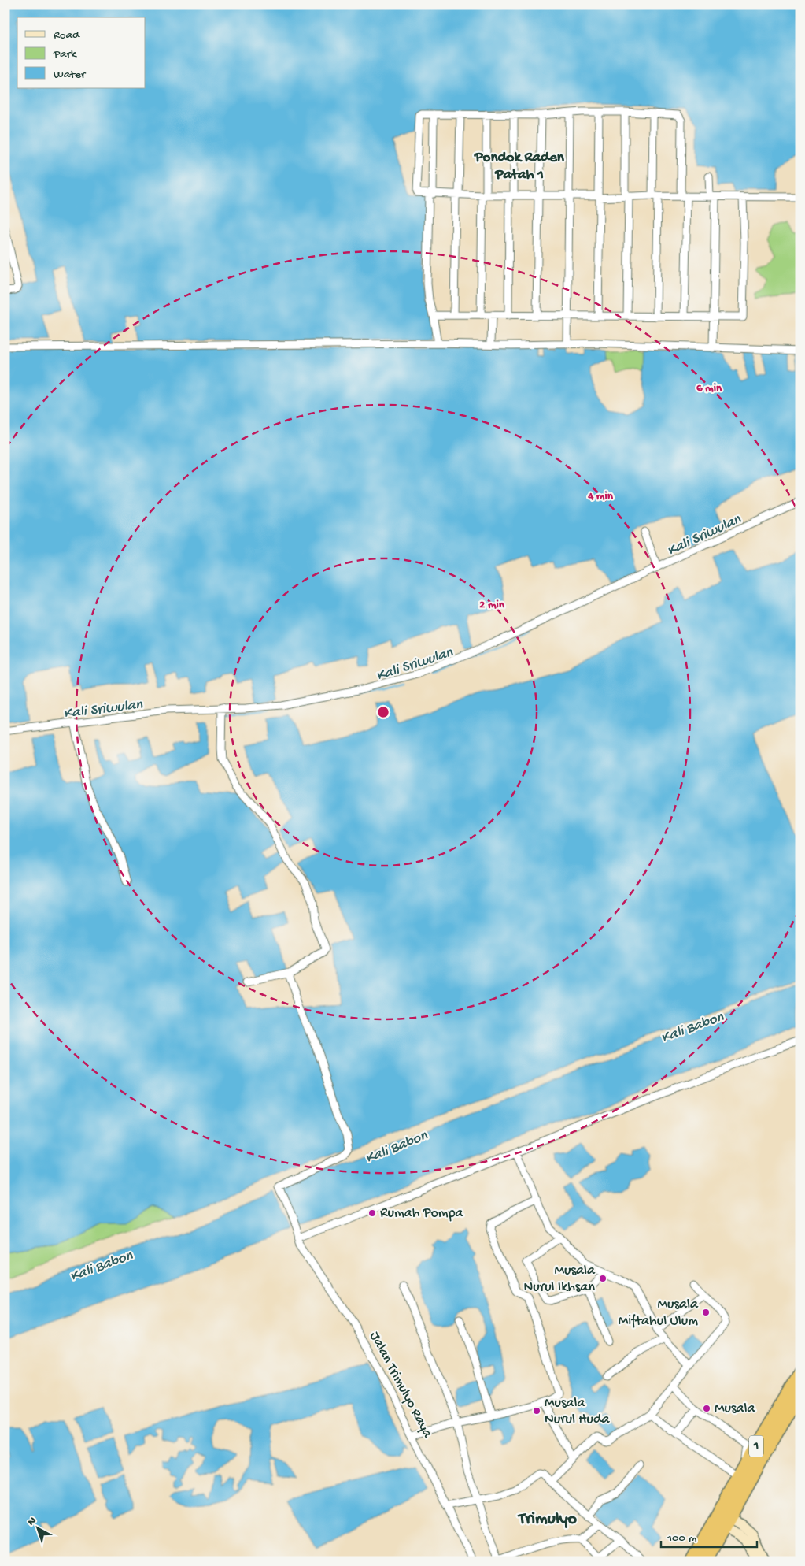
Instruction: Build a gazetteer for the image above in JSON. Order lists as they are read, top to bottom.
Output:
{
  "streets": {
    "highway": ["1"],
    "street": ["Jalan Trimulyo Raya"]
  },
  "districts": ["Pondok Raden Patah 1", "Trimulyo"],
  "water": ["Kali Sriwulan", "Kali Babon"],
  "places": [
    "Rumah Pompa",
    "Musala Nurul Ikhsan",
    "Musala Miftahul Ulum",
    "Musala",
    "Musala Nurul Huda"
  ],
  "legend": ["Road", "Park", "Water"],
  "scale_bar": "100 m",
  "north": "top left",
  "rings": ["6 min", "4 min", "2 min"]
}
